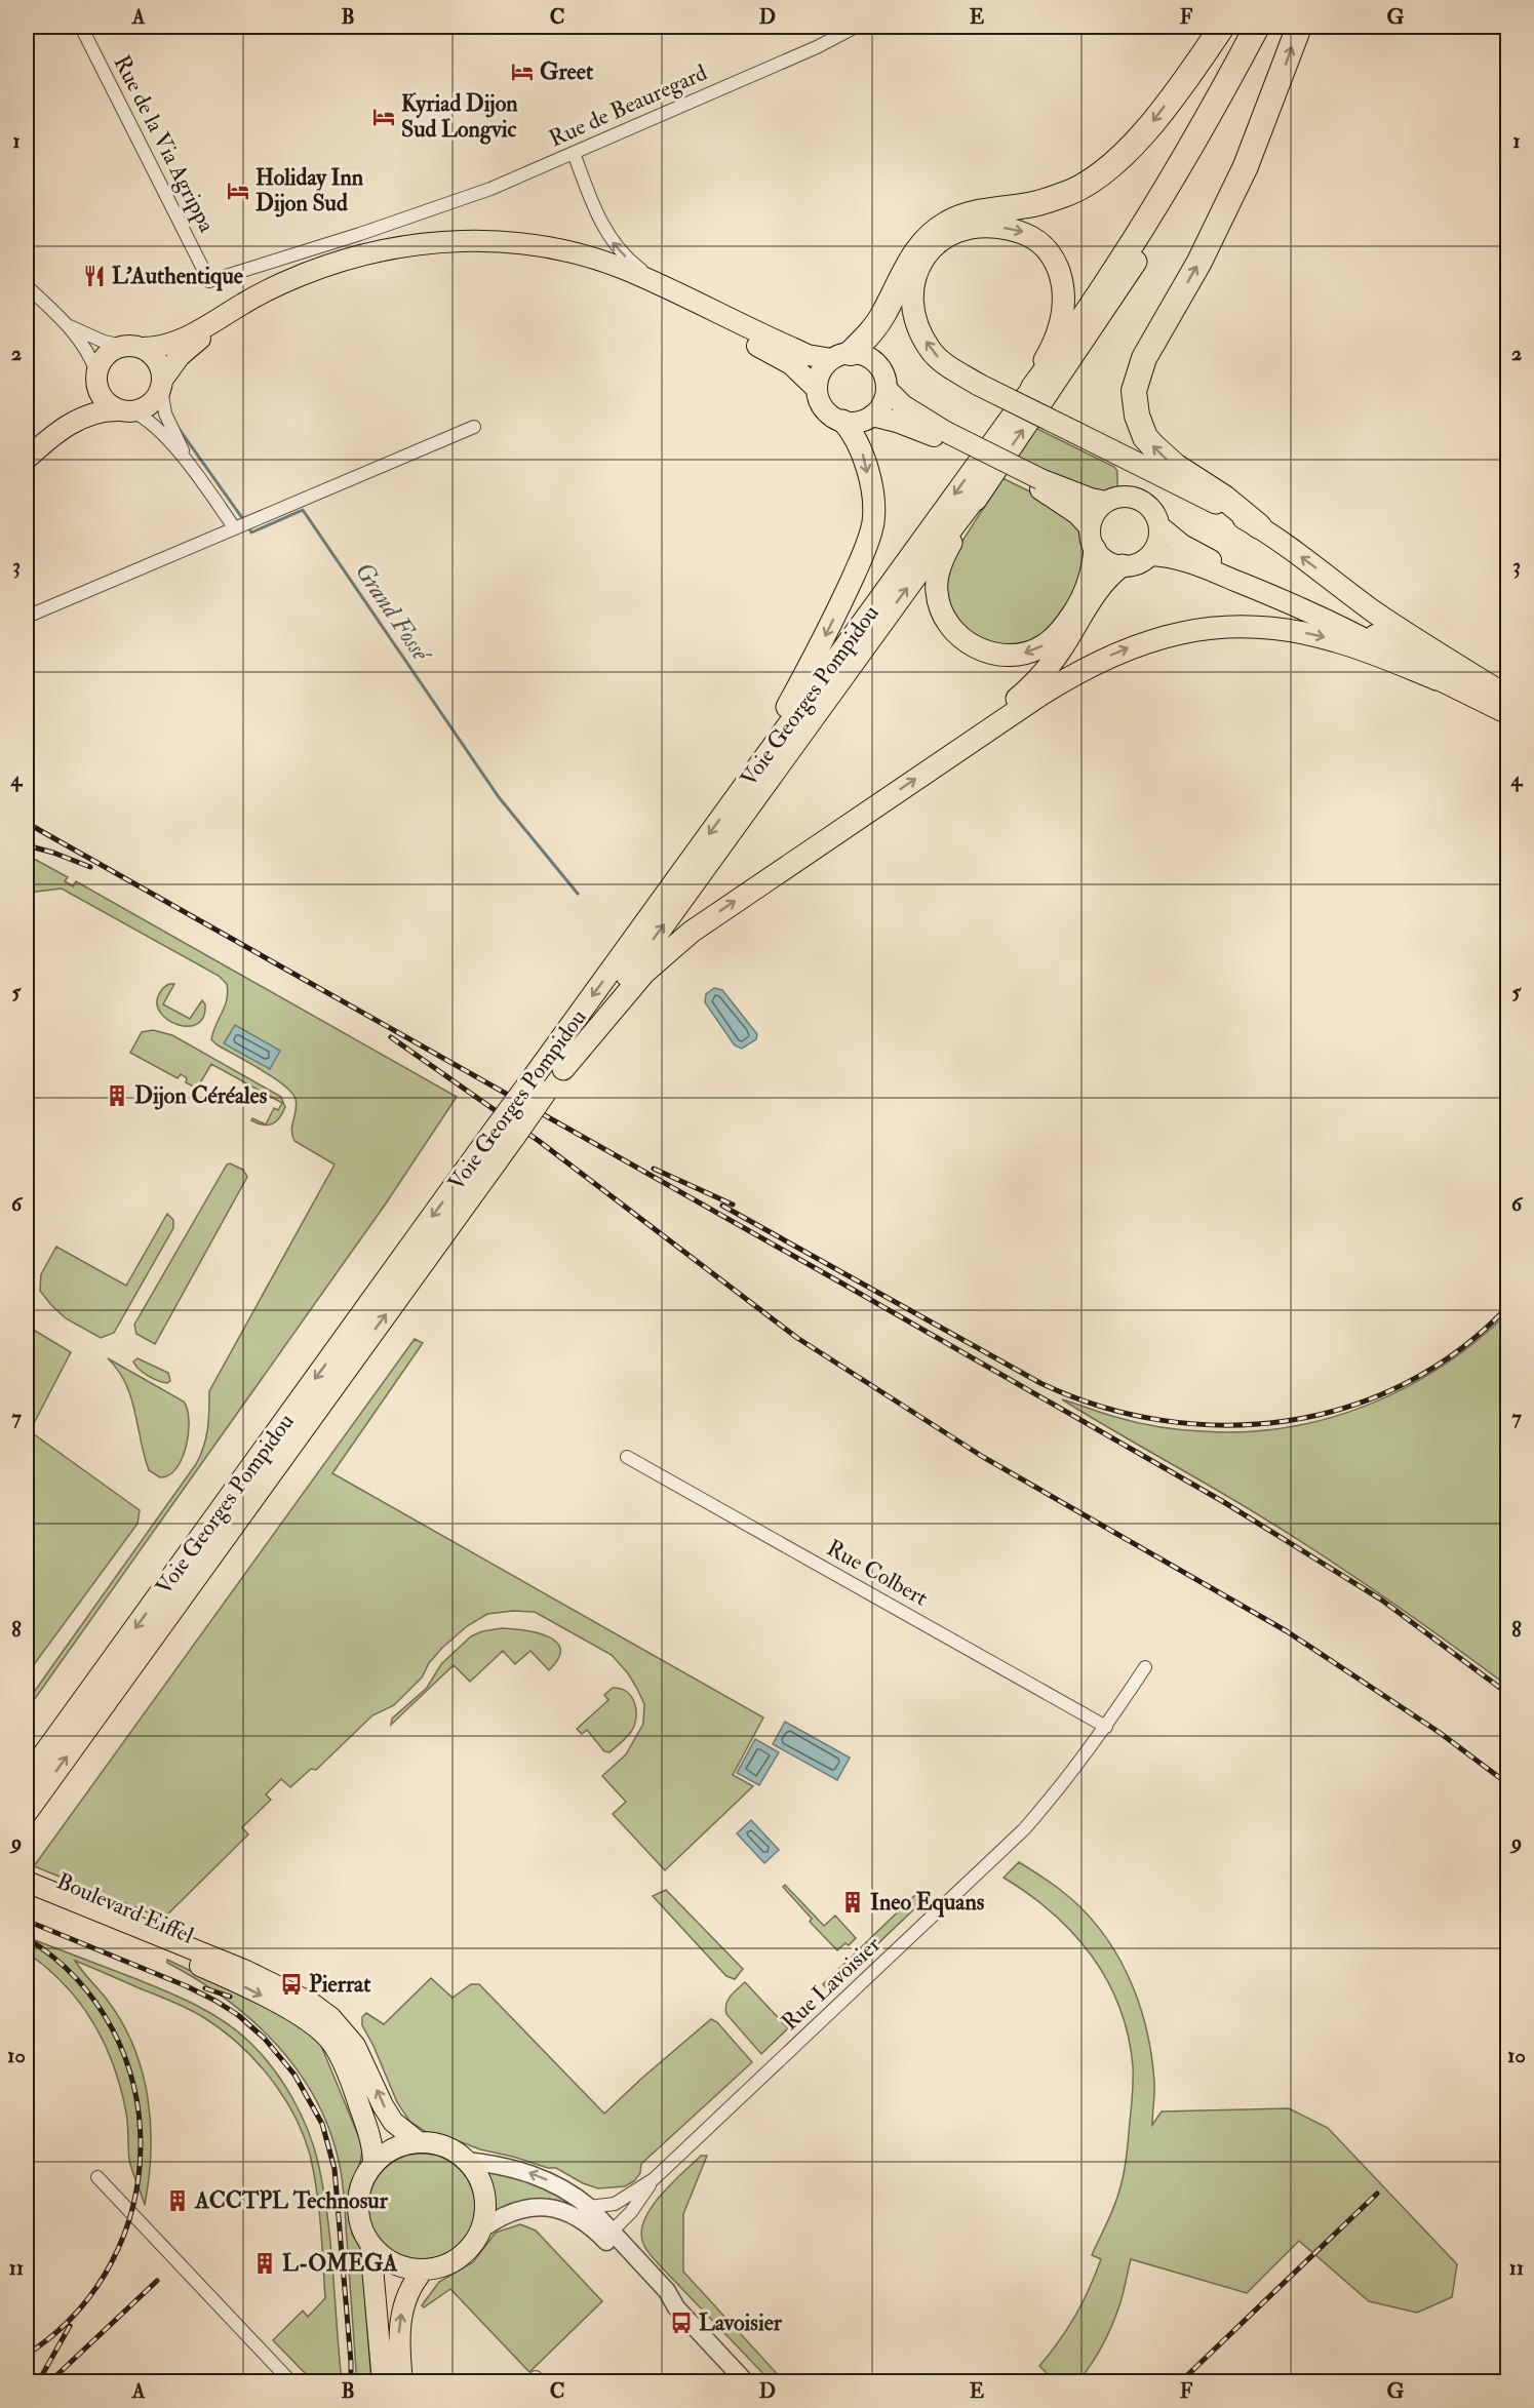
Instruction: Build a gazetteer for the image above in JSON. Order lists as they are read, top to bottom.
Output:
{
  "streets": {
    "highway": ["Voie Georges Pompidou"],
    "main road": ["Boulevard Eiffel"],
    "street": [
      "Rue de Beauregard",
      "Rue de la Via Agrippa",
      "Rue Colbert",
      "Rue Lavoisier"
    ]
  },
  "crossings": [
    ["Rue de Beauregard", "Rue de la Via Agrippa"],
    ["Rue Colbert", "Rue Lavoisier"]
  ],
  "water": ["Grand Fossé"],
  "places": {
    "hotel": ["Greet", "Kyriad Dijon Sud Longvic", "Holiday Inn Dijon Sud"],
    "restaurant": ["L'Authentique"],
    "building": [
      "Dijon Céréales",
      "Ineo Equans",
      "ACCTPL Technosur",
      "L-OMEGA"
    ],
    "bus stop": ["Pierrat", "Lavoisier"]
  },
  "grid": {
    "columns": [
      "A",
      "B",
      "C",
      "D",
      "E",
      "F",
      "G"
    ],
    "rows": [
      "1",
      "2",
      "3",
      "4",
      "5",
      "6",
      "7",
      "8",
      "9",
      "10",
      "11"
    ]
  }
}
